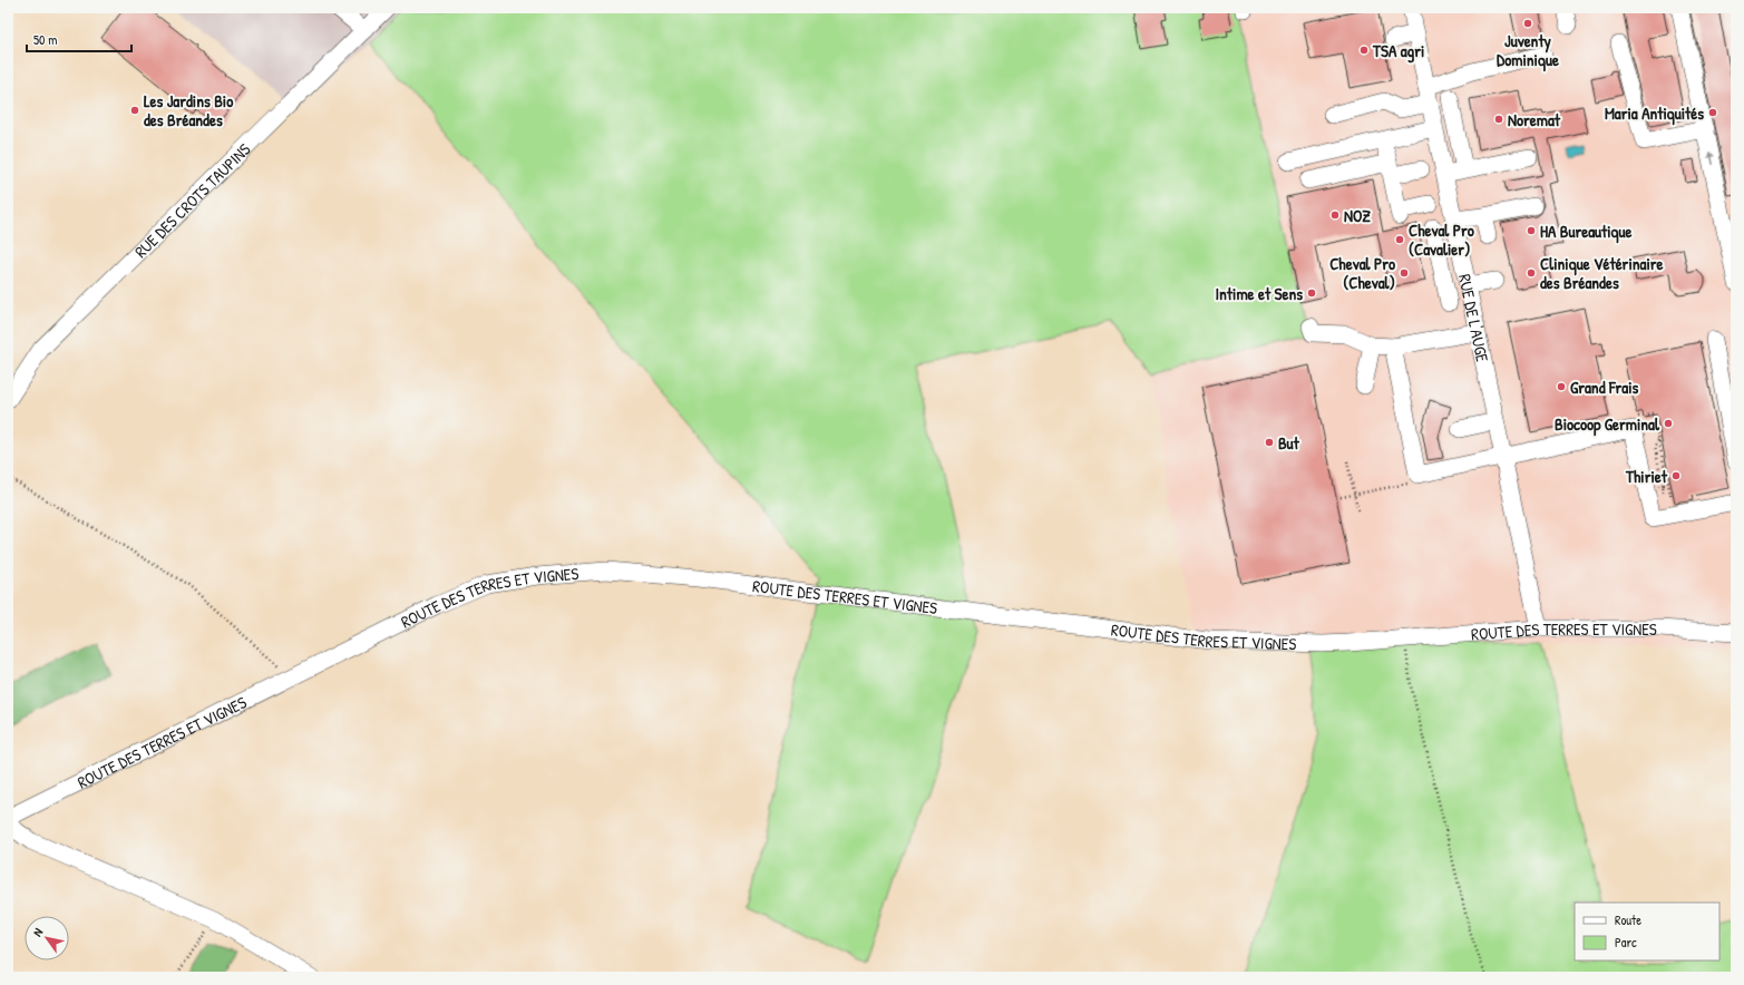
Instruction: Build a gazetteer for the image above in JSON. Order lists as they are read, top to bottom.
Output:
{
  "streets": {
    "street": ["RUE DES CROTS TAUPINS", "RUE DE L'AUGE", "ROUTE DES TERRES ET VIGNES"]
  },
  "crossings": [
    ["RUE DE L'AUGE", "ROUTE DES TERRES ET VIGNES"]
  ],
  "places": [
    "Juventy Dominique",
    "TSA agri",
    "Les Jardins Bio des Bréandes",
    "Maria Antiquités",
    "Noremat",
    "NOZ",
    "HA Bureautique",
    "Cheval Pro (Cavalier)",
    "Cheval Pro (Cheval)",
    "Clinique Vétérinaire des Bréandes",
    "Intime et Sens",
    "Grand Frais",
    "Biocoop Germinal",
    "But",
    "Thiriet"
  ],
  "legend": ["Route", "Parc"],
  "scale_bar": "50 m",
  "north": "top left"
}
